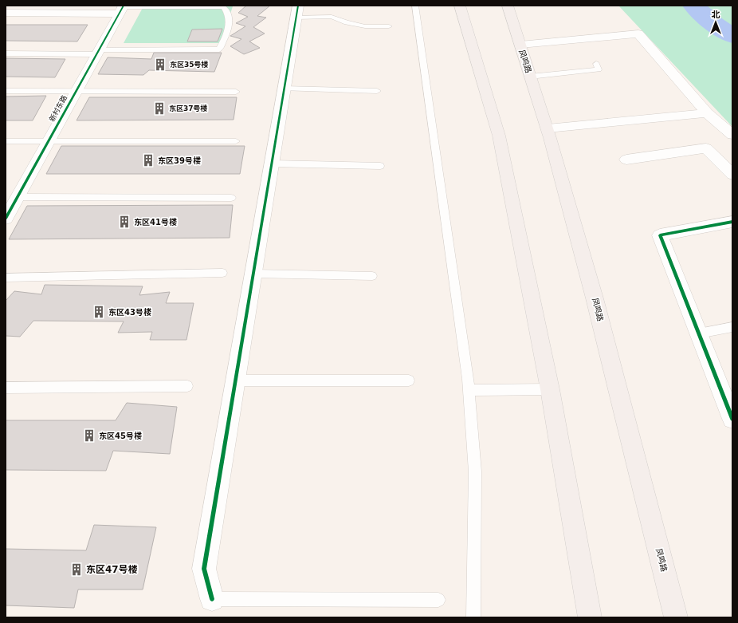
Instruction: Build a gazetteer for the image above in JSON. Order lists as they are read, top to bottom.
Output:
{
  "streets": {
    "main road": ["凤鸣路"],
    "street": ["新村东路"]
  },
  "places": {
    "building": [
      "东区35号楼",
      "东区37号楼",
      "东区39号楼",
      "东区41号楼",
      "东区43号楼",
      "东区45号楼",
      "东区47号楼"
    ]
  },
  "north": "top"
}
